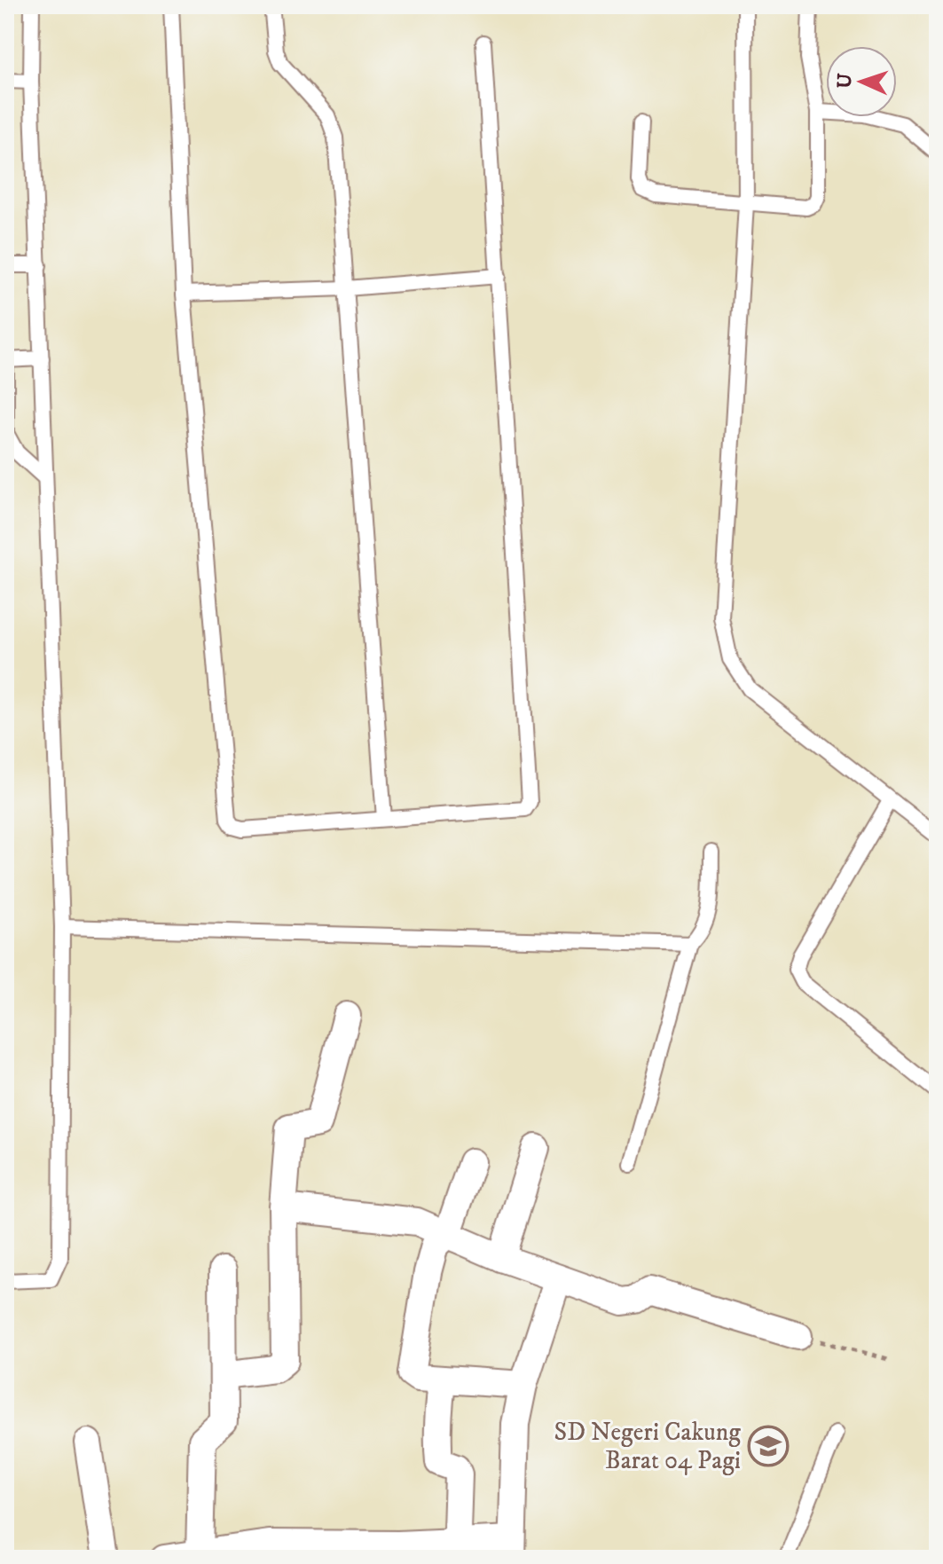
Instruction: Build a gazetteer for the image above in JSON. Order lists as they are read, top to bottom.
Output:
{
  "places": {
    "school or university": ["SD Negeri Cakung Barat 04 Pagi"]
  },
  "north": "left"
}
